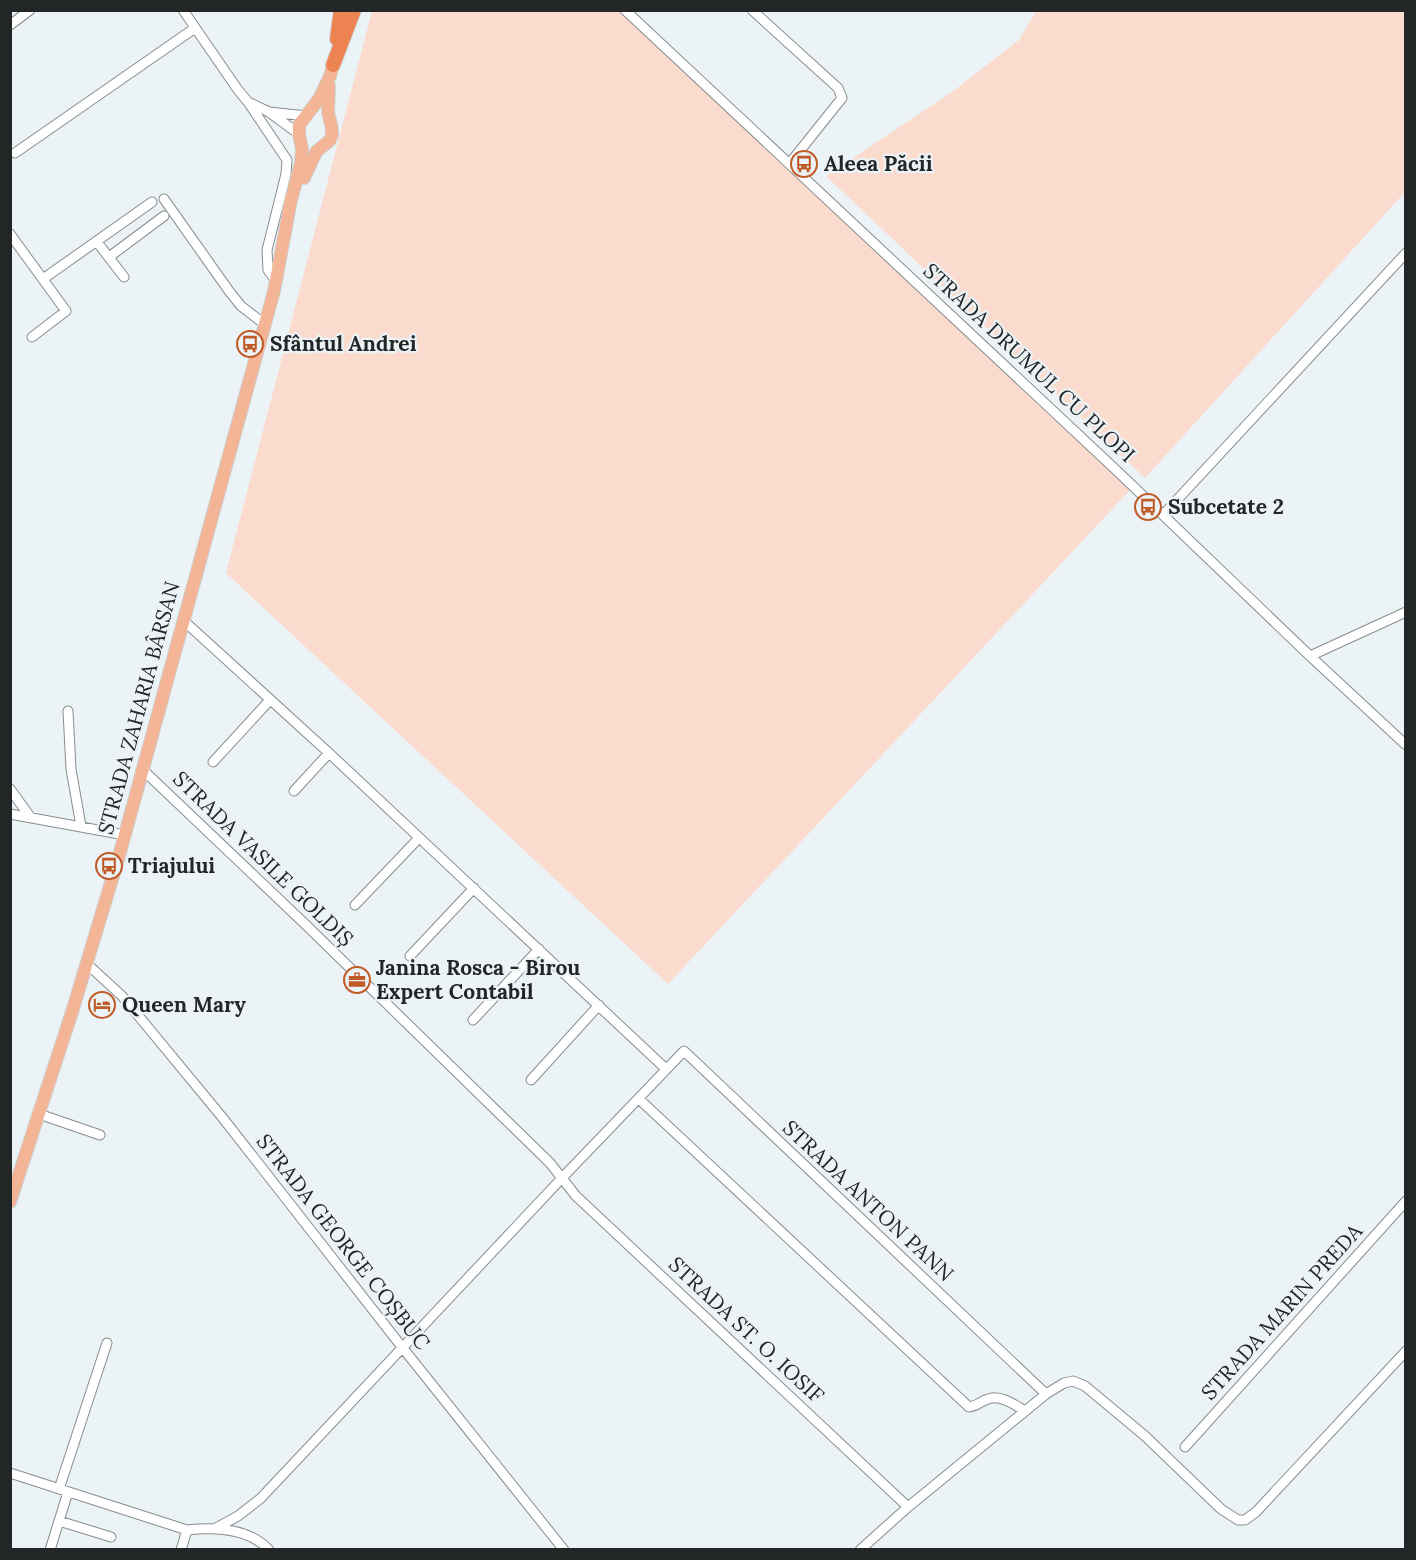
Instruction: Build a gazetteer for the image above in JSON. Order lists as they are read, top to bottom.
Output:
{
  "streets": {
    "main road": ["STRADA ZAHARIA BÂRSAN"],
    "street": [
      "STRADA DRUMUL CU PLOPI",
      "STRADA VASILE GOLDIȘ",
      "STRADA ANTON PANN",
      "STRADA GEORGE COȘBUC",
      "STRADA MARIN PREDA",
      "STRADA ST. O. IOSIF"
    ]
  },
  "crossings": [
    ["STRADA ZAHARIA BÂRSAN", "STRADA VASILE GOLDIȘ"],
    ["STRADA ZAHARIA BÂRSAN", "STRADA GEORGE COȘBUC"],
    ["STRADA VASILE GOLDIȘ", "STRADA ST. O. IOSIF"]
  ],
  "places": {
    "bus stop": [
      "Aleea Păcii",
      "Sfântul Andrei",
      "Subcetate 2",
      "Triajului"
    ],
    "office": ["Janina Rosca - Birou Expert Contabil"],
    "hotel": ["Queen Mary"]
  }
}
